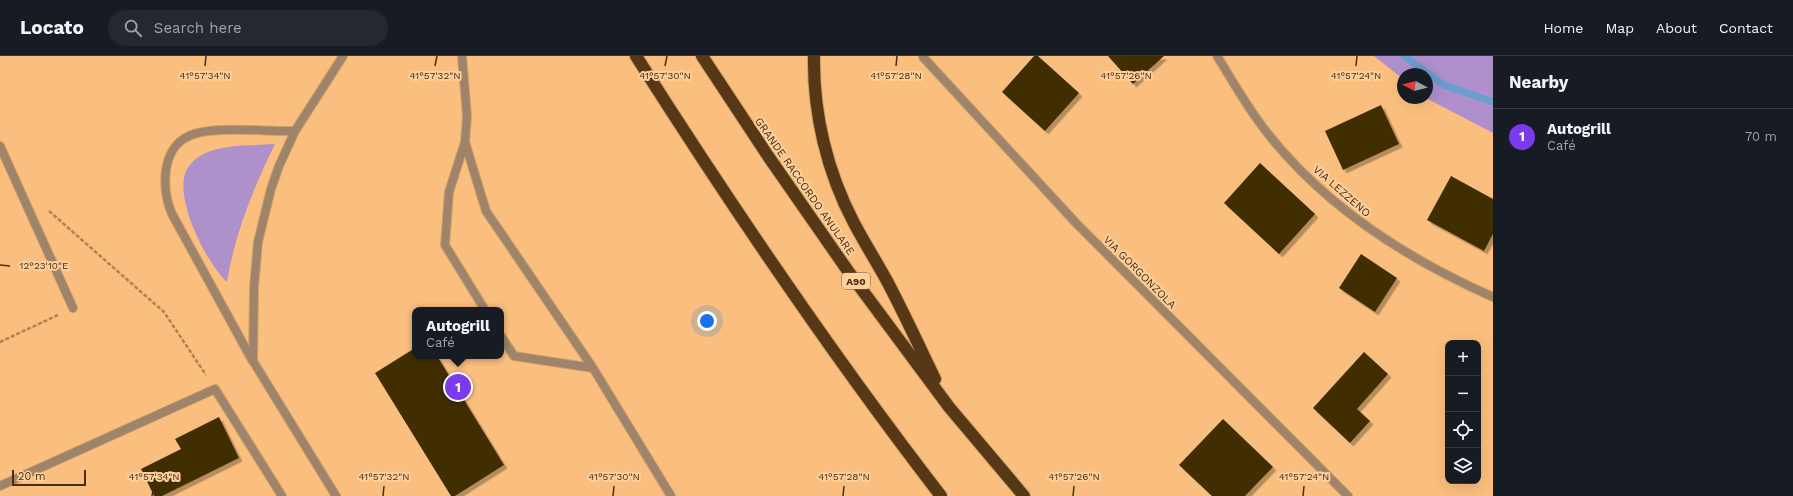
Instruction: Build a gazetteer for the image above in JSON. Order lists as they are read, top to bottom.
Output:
{
  "streets": {
    "highway": ["GRANDE RACCORDO ANULARE", "A90"],
    "street": ["VIA LEZZENO", "VIA GORGONZOLA"]
  },
  "scale_bar": "20 m",
  "north": "left",
  "page": {
    "header": "Locato",
    "search": "Search here",
    "nav": [
      "Home",
      "Map",
      "About",
      "Contact"
    ],
    "heading": "Nearby",
    "list": [
      {
        "mark": "1",
        "name": "Autogrill",
        "note": "Café",
        "value": "70 m"
      }
    ],
    "popup": ["Autogrill", "Café"],
    "map_buttons": ["+", "−"],
    "pins": "1",
    "scale": "20 m"
  },
  "coordinates": [
    "41°57'34\"N",
    "41°57'32\"N",
    "41°57'30\"N",
    "41°57'28\"N",
    "41°57'26\"N",
    "41°57'24\"N",
    "12°23'10\"E"
  ]
}
